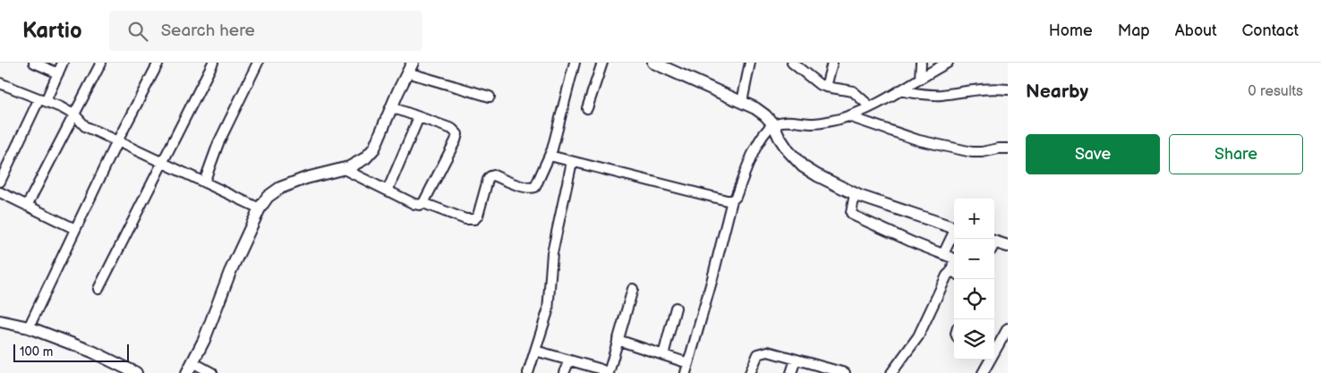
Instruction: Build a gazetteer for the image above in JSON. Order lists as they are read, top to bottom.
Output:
{
  "scale_bar": "100 m",
  "page": {
    "header": "Kartio",
    "search": "Search here",
    "nav": [
      "Home",
      "Map",
      "About",
      "Contact"
    ],
    "heading": ["Nearby", "0 results"],
    "buttons": ["Save", "Share"],
    "map_buttons": ["+", "−"],
    "scale": "100 m"
  }
}
